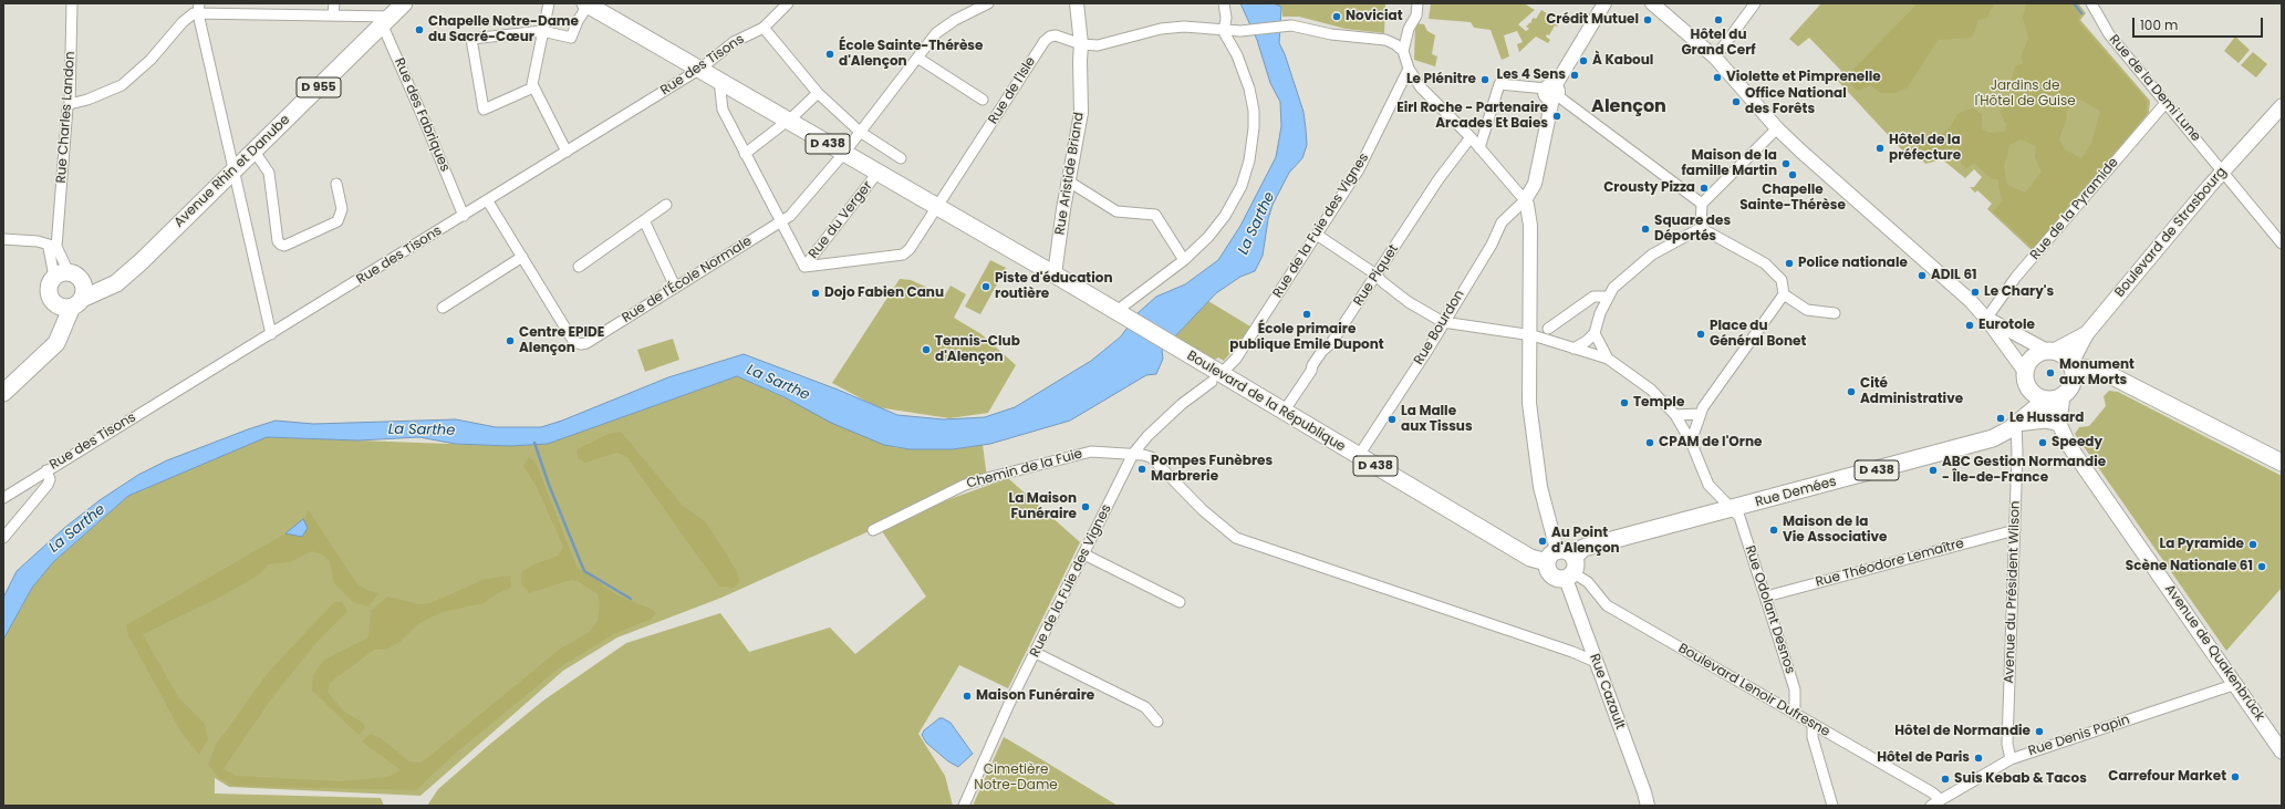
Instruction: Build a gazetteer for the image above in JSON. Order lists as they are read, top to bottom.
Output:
{
  "streets": {
    "main road": [
      "D 955",
      "D 438",
      "Avenue Rhin et Danube",
      "Boulevard de Strasbourg",
      "Boulevard de la République",
      "Rue Demées",
      "Avenue de Quakenbrück"
    ],
    "street": [
      "Rue des Tisons",
      "Rue de la Demi Lune",
      "Rue de l'Isle",
      "Rue des Fabriques",
      "Rue Charles Landon",
      "Rue Aristide Briand",
      "Rue de la Pyramide",
      "Rue du Verger",
      "Rue de la Fuie des Vignes",
      "Rue Piquet",
      "Rue de l'École Normale",
      "Rue Bourdon",
      "Chemin de la Fuie",
      "Rue Théodore Lemaître",
      "Avenue du Président Wilson",
      "Rue Odolant Desnos",
      "Boulevard Lenoir Dufresne",
      "Rue Cazault",
      "Rue Denis Papin"
    ]
  },
  "crossings": [
    ["Rue des Tisons", "Rue des Fabriques"],
    ["Rue des Tisons", "D 438"],
    ["Rue des Tisons", "Rue de l'École Normale"],
    ["Rue de la Demi Lune", "Rue de la Pyramide"],
    ["Rue de la Demi Lune", "Boulevard de Strasbourg"],
    ["Rue de l'Isle", "D 438"],
    ["Rue de l'Isle", "Rue Aristide Briand"],
    ["Rue de l'Isle", "Rue du Verger"],
    ["Rue des Fabriques", "Avenue Rhin et Danube"],
    ["Rue Charles Landon", "Avenue Rhin et Danube"],
    ["D 438", "Rue Aristide Briand"],
    ["D 438", "Rue du Verger"],
    ["D 438", "Rue de l'École Normale"],
    ["D 438", "Boulevard de la République"],
    ["Rue de la Fuie des Vignes", "Chemin de la Fuie"],
    ["Rue Piquet", "Boulevard de la République"],
    ["Rue Bourdon", "Boulevard de la République"],
    ["Boulevard de la République", "Rue Demées"],
    ["Boulevard de la République", "Boulevard Lenoir Dufresne"],
    ["Boulevard de la République", "Rue Cazault"],
    ["Chemin de la Fuie", "Rue Cazault"],
    ["Rue Demées", "Avenue du Président Wilson"],
    ["Rue Demées", "Rue Odolant Desnos"],
    ["Rue Demées", "Avenue de Quakenbrück"],
    ["Rue Demées", "Boulevard Lenoir Dufresne"],
    ["Rue Demées", "Rue Cazault"],
    ["Rue Théodore Lemaître", "Avenue du Président Wilson"],
    ["Rue Théodore Lemaître", "Rue Odolant Desnos"],
    ["Avenue du Président Wilson", "Rue Denis Papin"],
    ["Rue Odolant Desnos", "Boulevard Lenoir Dufresne"],
    ["Avenue de Quakenbrück", "Rue Denis Papin"],
    ["Boulevard Lenoir Dufresne", "Rue Cazault"],
    ["Boulevard Lenoir Dufresne", "Rue Denis Papin"]
  ],
  "districts": ["Alençon"],
  "water": ["La Sarthe"],
  "parks": ["Jardins de l'Hôtel de Guise", "Cimetière Notre-Dame"],
  "places": [
    "Noviciat",
    "Crédit Mutuel",
    "Hôtel du Grand Cerf",
    "Chapelle Notre-Dame du Sacré-Cœur",
    "École Sainte-Thérèse d'Alençon",
    "À Kaboul",
    "Les 4 Sens",
    "Violette et Pimprenelle",
    "Le Plénitre",
    "Office National des Forêts",
    "Eirl Roche - Partenaire Arcades Et Baies",
    "Hôtel de la préfecture",
    "Maison de la famille Martin",
    "Chapelle Sainte-Thérèse",
    "Crousty Pizza",
    "Square des Déportés",
    "Police nationale",
    "ADIL 61",
    "Piste d'éducation routière",
    "Le Chary's",
    "Dojo Fabien Canu",
    "École primaire publique Emile Dupont",
    "Eurotole",
    "Place du Général Bonet",
    "Centre EPIDE Alençon",
    "Tennis-Club d'Alençon",
    "Monument aux Morts",
    "Cité Administrative",
    "Temple",
    "Le Hussard",
    "La Malle aux Tissus",
    "CPAM de l'Orne",
    "Speedy",
    "Pompes Funèbres Marbrerie",
    "ABC Gestion Normandie - Île-de-France",
    "La Maison Funéraire",
    "Maison de la Vie Associative",
    "Au Point d'Alençon",
    "La Pyramide",
    "Scène Nationale 61",
    "Maison Funéraire",
    "Hôtel de Normandie",
    "Hôtel de Paris",
    "Carrefour Market",
    "Suis Kebab & Tacos"
  ],
  "scale_bar": "100 m"
}
